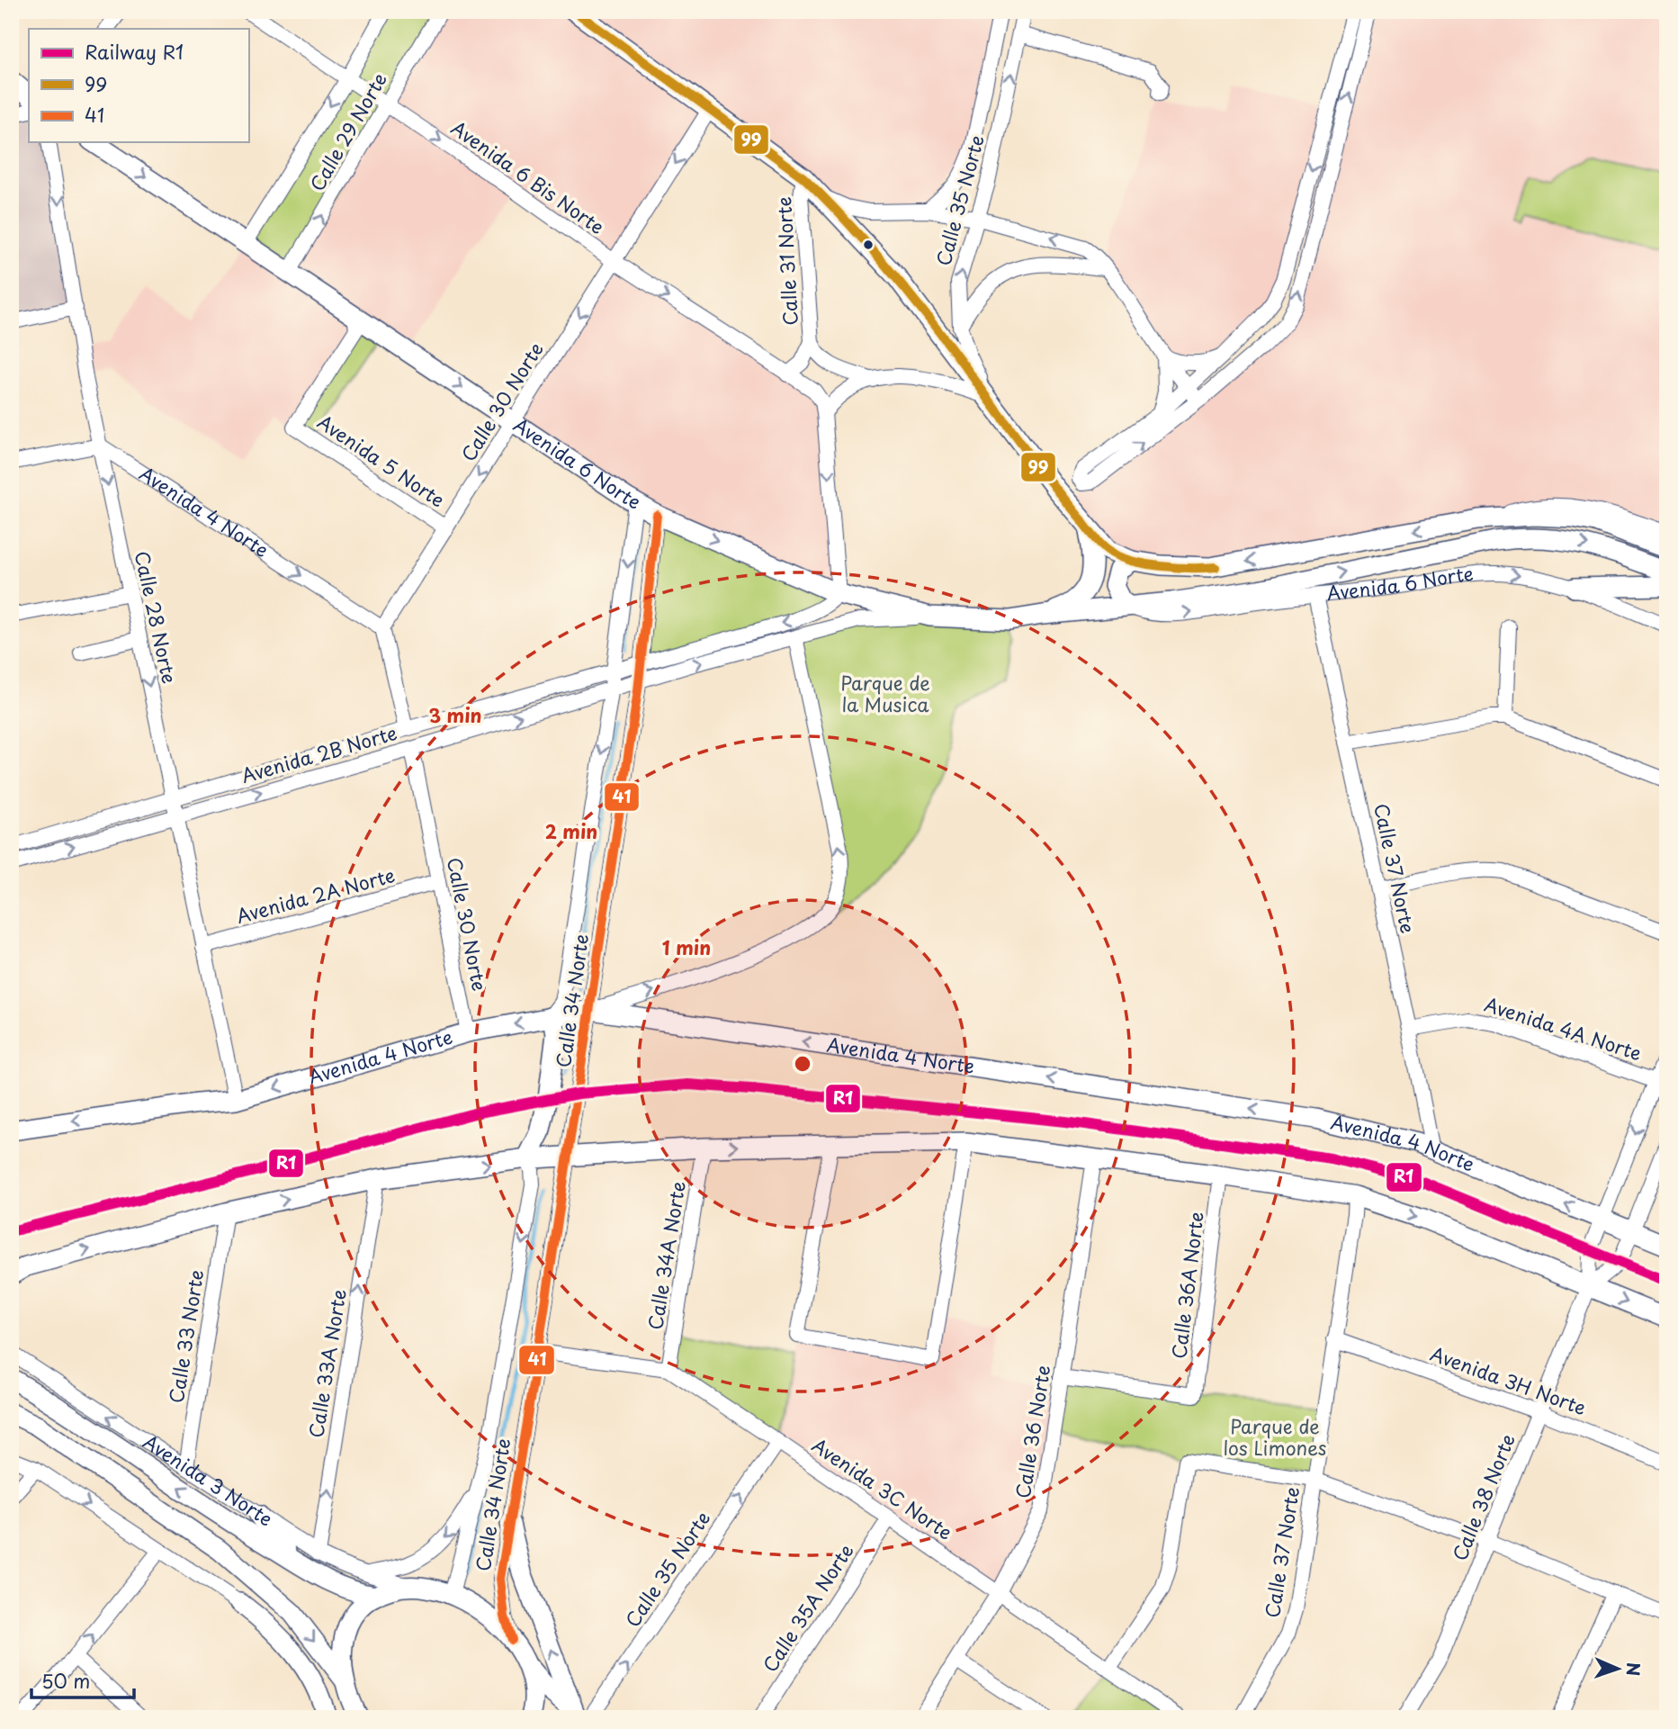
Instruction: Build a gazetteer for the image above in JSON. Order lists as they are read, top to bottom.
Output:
{
  "streets": {
    "main road": ["Avenida 6 Norte", "Avenida 4 Norte", "Avenida 3 Norte"],
    "street": [
      "Calle 29 Norte",
      "Avenida 6 Bis Norte",
      "Calle 35 Norte",
      "Calle 31 Norte",
      "Calle 30 Norte",
      "Avenida 5 Norte",
      "Calle 28 Norte",
      "Avenida 2B Norte",
      "Calle 37 Norte",
      "Avenida 2A Norte",
      "Calle 34 Norte",
      "Avenida 4A Norte",
      "Calle 34A Norte",
      "Calle 36A Norte",
      "Calle 33 Norte",
      "Calle 33A Norte",
      "Avenida 3H Norte",
      "Calle 36 Norte",
      "Avenida 3C Norte",
      "Calle 38 Norte",
      "Calle 35A Norte"
    ]
  },
  "crossings": [
    ["Calle 29 Norte", "Avenida 6 Bis Norte"],
    ["Calle 29 Norte", "Avenida 6 Norte"],
    ["Avenida 6 Bis Norte", "Calle 30 Norte"],
    ["Calle 35 Norte", "Avenida 3C Norte"],
    ["Calle 30 Norte", "Avenida 5 Norte"],
    ["Calle 30 Norte", "Avenida 6 Norte"],
    ["Calle 30 Norte", "Avenida 4 Norte"],
    ["Calle 30 Norte", "Avenida 2B Norte"],
    ["Calle 30 Norte", "Avenida 2A Norte"],
    ["Avenida 5 Norte", "Avenida 6 Norte"],
    ["Avenida 6 Norte", "Avenida 2B Norte"],
    ["Avenida 6 Norte", "Calle 37 Norte"],
    ["Avenida 6 Norte", "Calle 34 Norte"],
    ["Avenida 4 Norte", "Calle 28 Norte"],
    ["Avenida 4 Norte", "Calle 37 Norte"],
    ["Avenida 4 Norte", "Calle 34 Norte"],
    ["Avenida 4 Norte", "Calle 38 Norte"],
    ["Calle 28 Norte", "Avenida 2B Norte"],
    ["Calle 28 Norte", "Avenida 2A Norte"],
    ["Avenida 2B Norte", "Calle 34 Norte"],
    ["Calle 37 Norte", "Avenida 4A Norte"],
    ["Calle 37 Norte", "Avenida 3H Norte"],
    ["Calle 34 Norte", "Avenida 3C Norte"],
    ["Avenida 4A Norte", "Calle 38 Norte"],
    ["Calle 34A Norte", "Avenida 3C Norte"],
    ["Calle 36A Norte", "Calle 36 Norte"],
    ["Calle 33 Norte", "Avenida 3 Norte"],
    ["Calle 33A Norte", "Avenida 3 Norte"],
    ["Avenida 3H Norte", "Calle 38 Norte"],
    ["Calle 36 Norte", "Avenida 3C Norte"],
    ["Avenida 3C Norte", "Calle 35A Norte"]
  ],
  "one_way": [
    "Avenida 6 Bis Norte",
    "Calle 30 Norte",
    "Calle 28 Norte",
    "Calle 33A Norte"
  ],
  "parks": ["Parque de la Musica", "Parque de los Limones"],
  "lines": ["transit line 99", "transit line 41", "rail line R1"],
  "legend": ["Railway R1", "99", "41"],
  "scale_bar": "50 m",
  "north": "right",
  "rings": ["3 min", "2 min", "1 min"]
}
